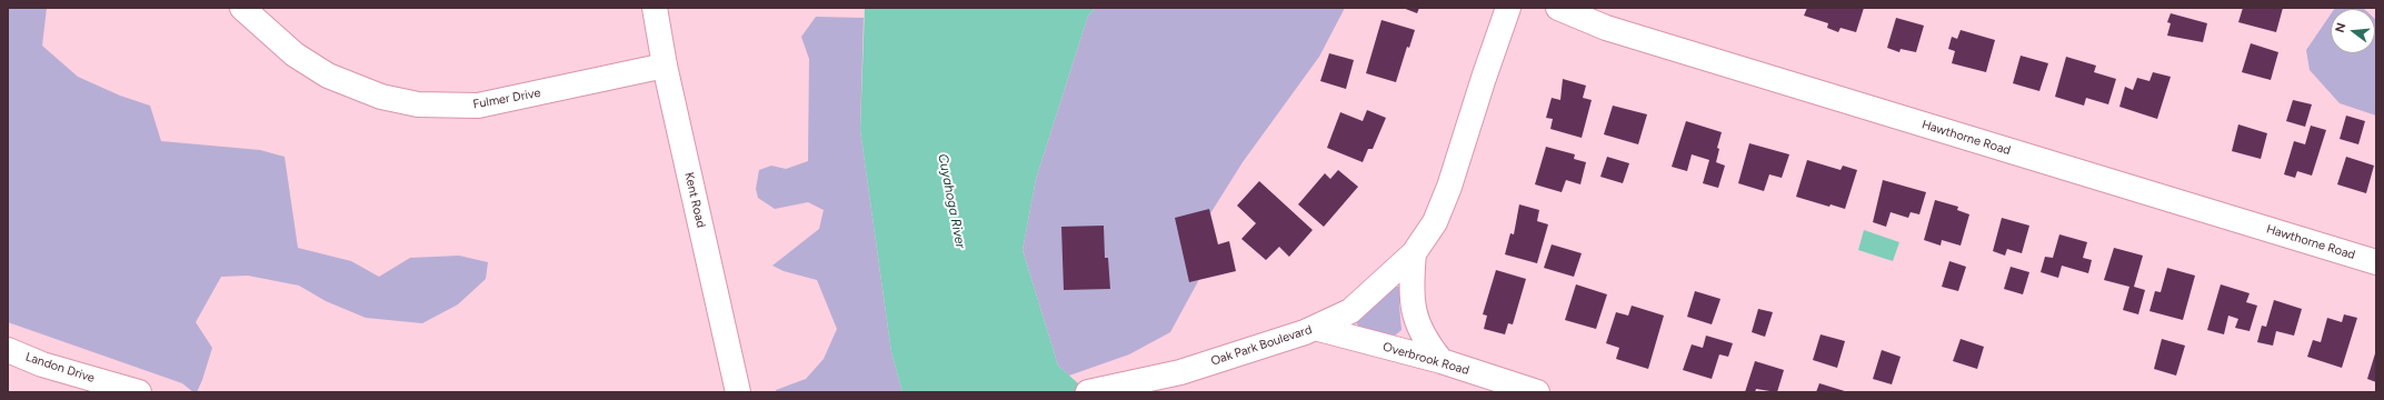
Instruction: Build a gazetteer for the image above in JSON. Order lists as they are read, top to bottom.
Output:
{
  "streets": {
    "street": [
      "Fulmer Drive",
      "Hawthorne Road",
      "Kent Road",
      "Oak Park Boulevard",
      "Overbrook Road",
      "Landon Drive"
    ]
  },
  "crossings": [
    ["Fulmer Drive", "Kent Road"],
    ["Oak Park Boulevard", "Overbrook Road"]
  ],
  "water": ["Cuyahoga River"],
  "north": "left"
}
